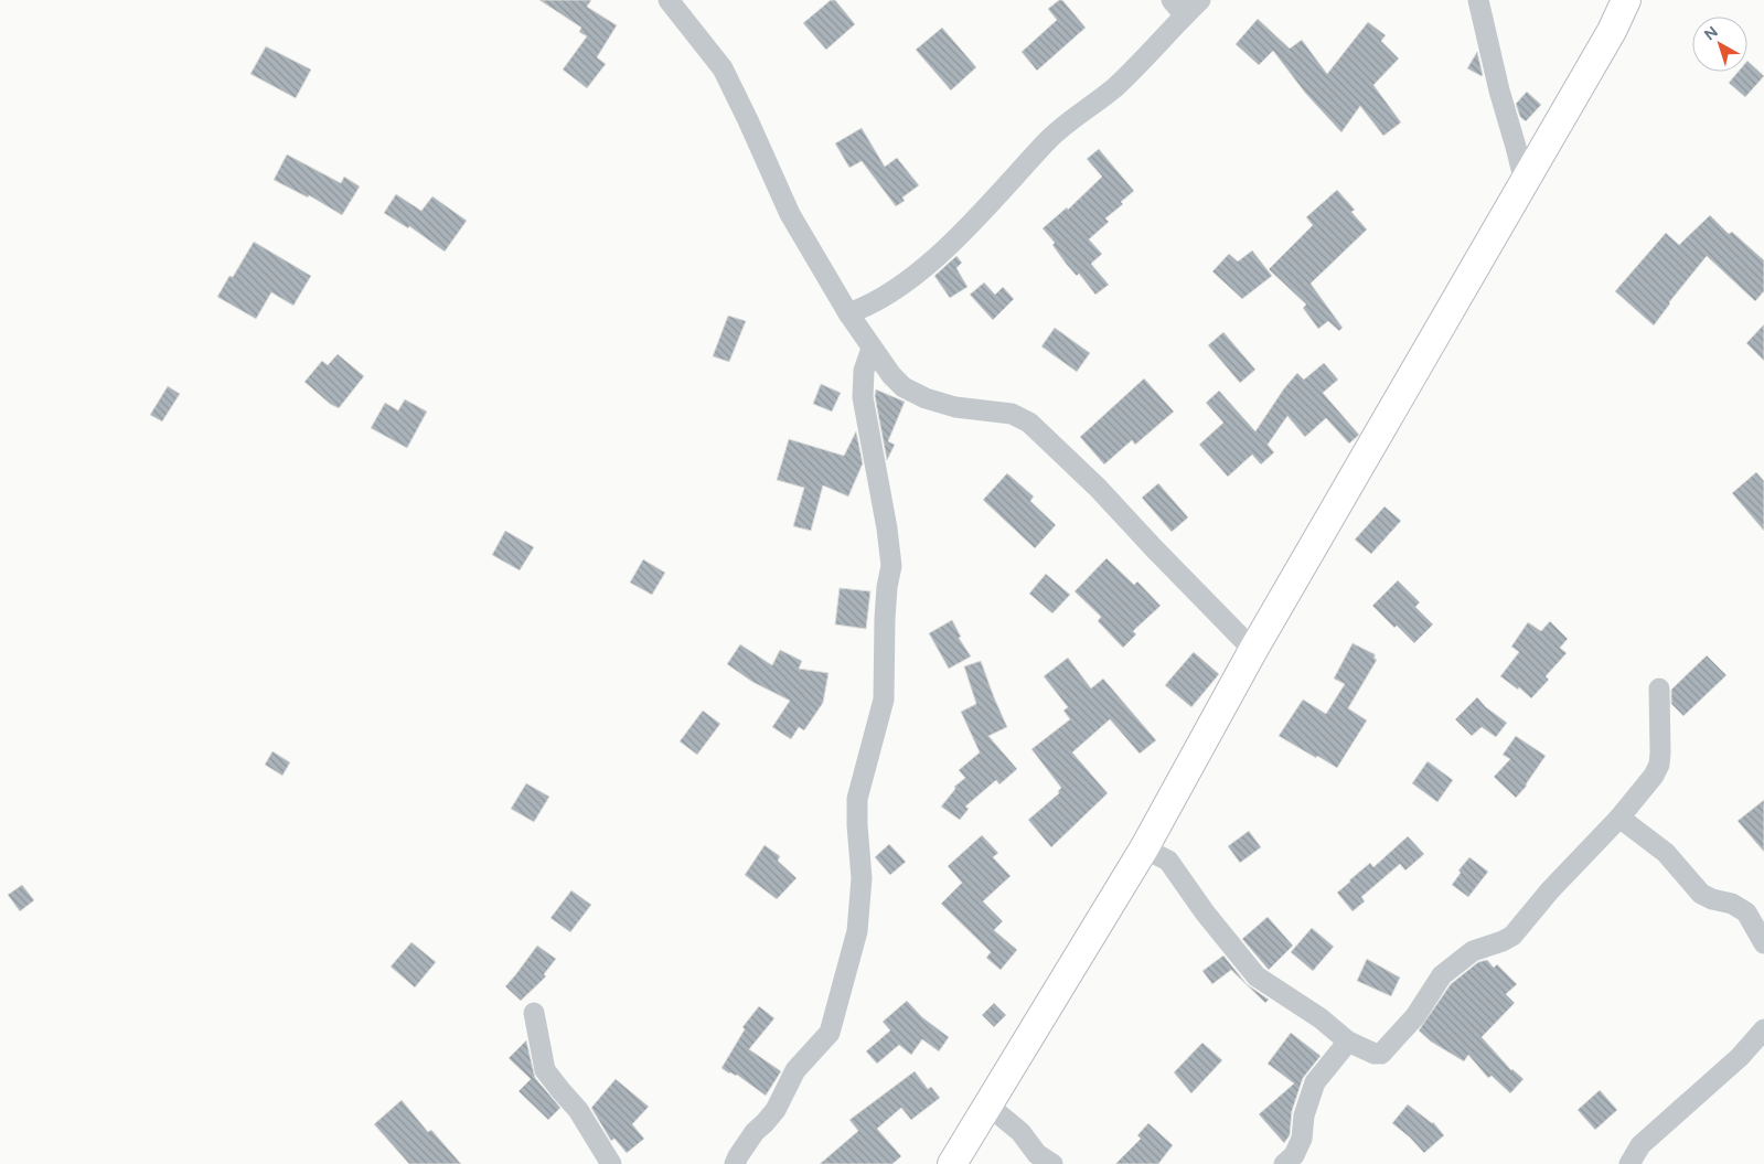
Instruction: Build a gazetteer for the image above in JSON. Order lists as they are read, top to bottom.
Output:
{
  "north": "top left"
}
